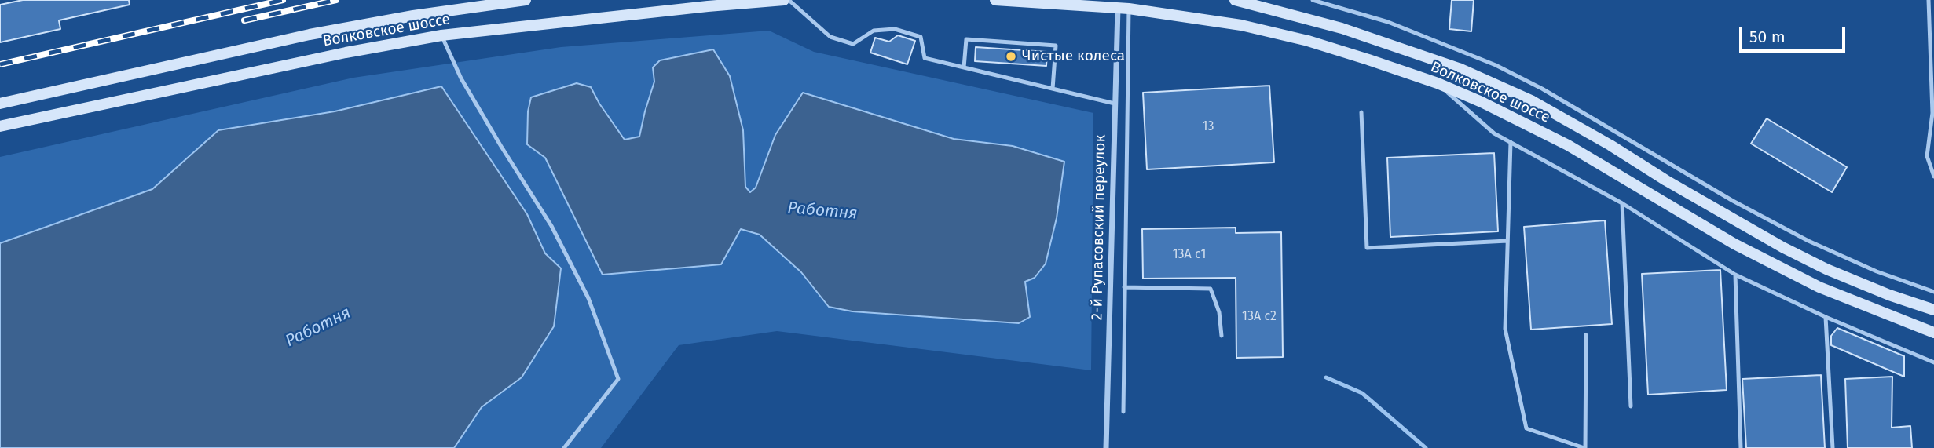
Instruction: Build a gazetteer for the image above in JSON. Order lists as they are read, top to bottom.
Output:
{
  "streets": {
    "main road": ["Волковское шоссе"],
    "street": ["2-й Рупасовский переулок"]
  },
  "crossings": [
    ["Волковское шоссе", "2-й Рупасовский переулок"]
  ],
  "water": ["Работня"],
  "places": ["Чистые колеса"],
  "house_numbers": ["13", "13А с1", "13А с2"],
  "scale_bar": "50 m"
}
